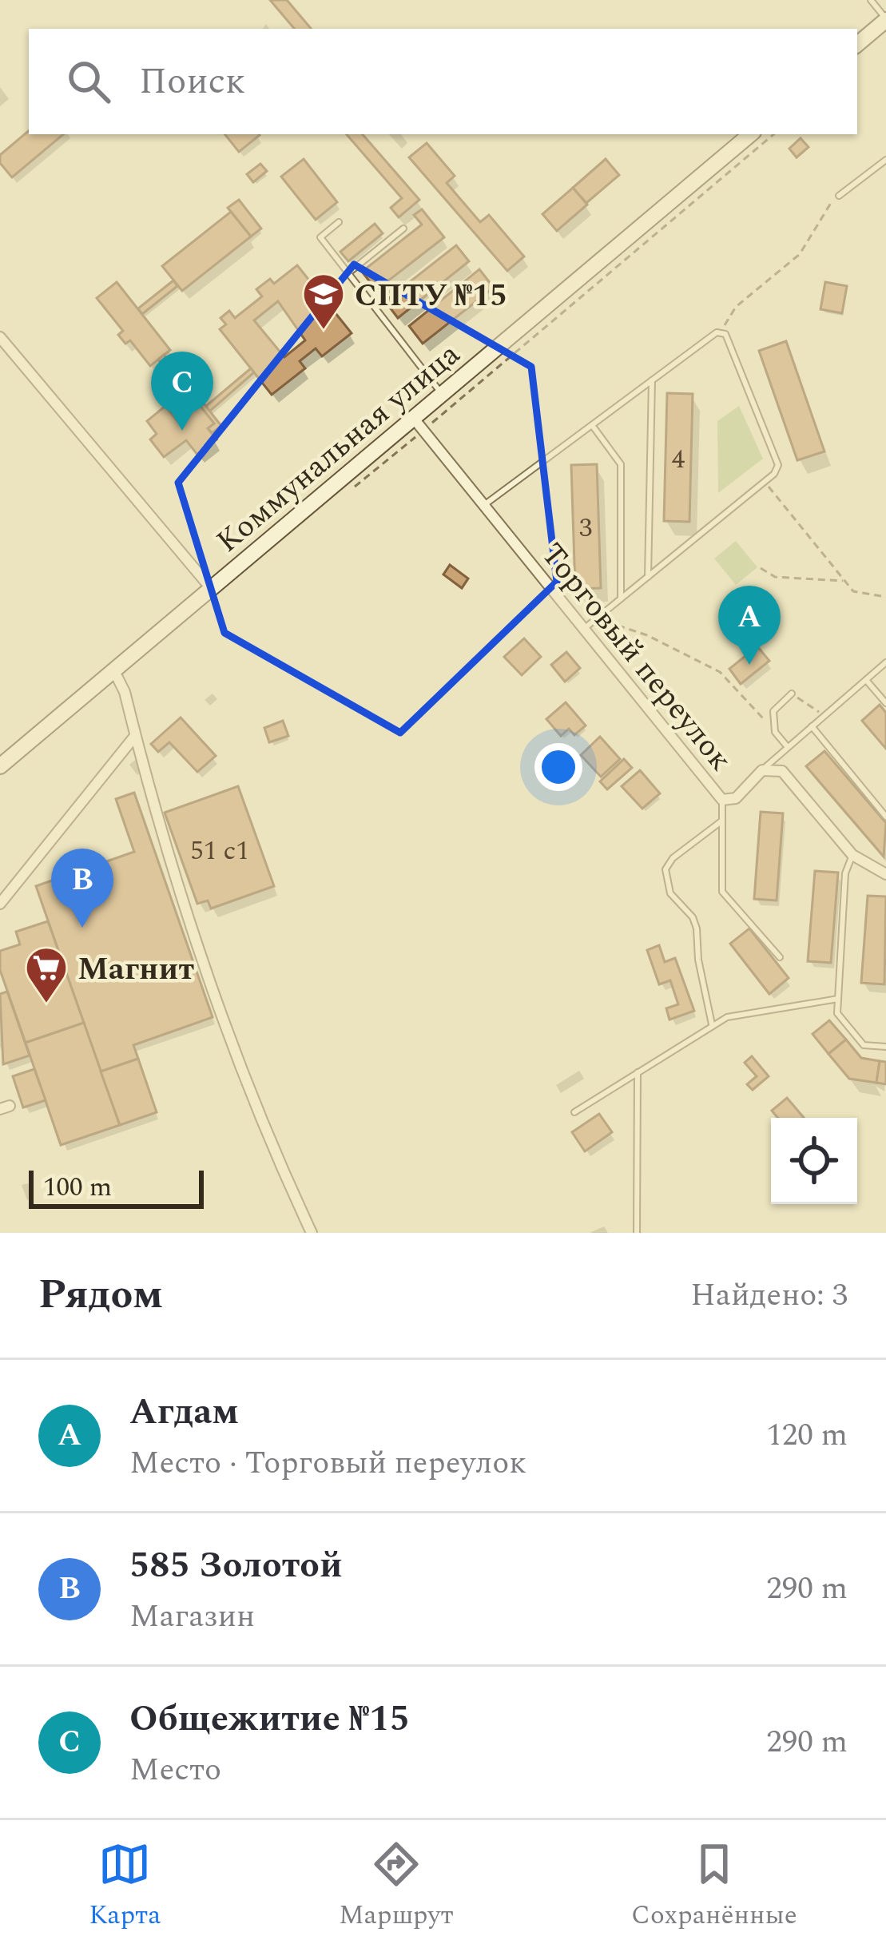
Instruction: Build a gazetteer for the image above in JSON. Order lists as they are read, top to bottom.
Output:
{
  "streets": {
    "main road": ["Коммунальная улица"],
    "street": ["Торговый переулок"]
  },
  "crossings": [
    ["Коммунальная улица", "Торговый переулок"]
  ],
  "places": {
    "school or university": ["СПТУ №15"],
    "supermarket": ["Магнит"]
  },
  "house_numbers": ["4", "3", "51 с1"],
  "scale_bar": "100 m",
  "page": {
    "search": "Поиск",
    "pins": ["C", "A", "B"],
    "scale": "100 m",
    "heading": ["Рядом", "Найдено: 3"],
    "list": [
      {
        "mark": "A",
        "name": "Агдам",
        "note": "Место · Торговый переулок",
        "value": "120 m"
      },
      {
        "mark": "B",
        "name": "585 Золотой",
        "note": "Магазин",
        "value": "290 m"
      },
      {
        "mark": "C",
        "name": "Общежитие №15",
        "note": "Место",
        "value": "290 m"
      }
    ],
    "nav": ["Карта", "Маршрут", "Сохранённые"]
  }
}
